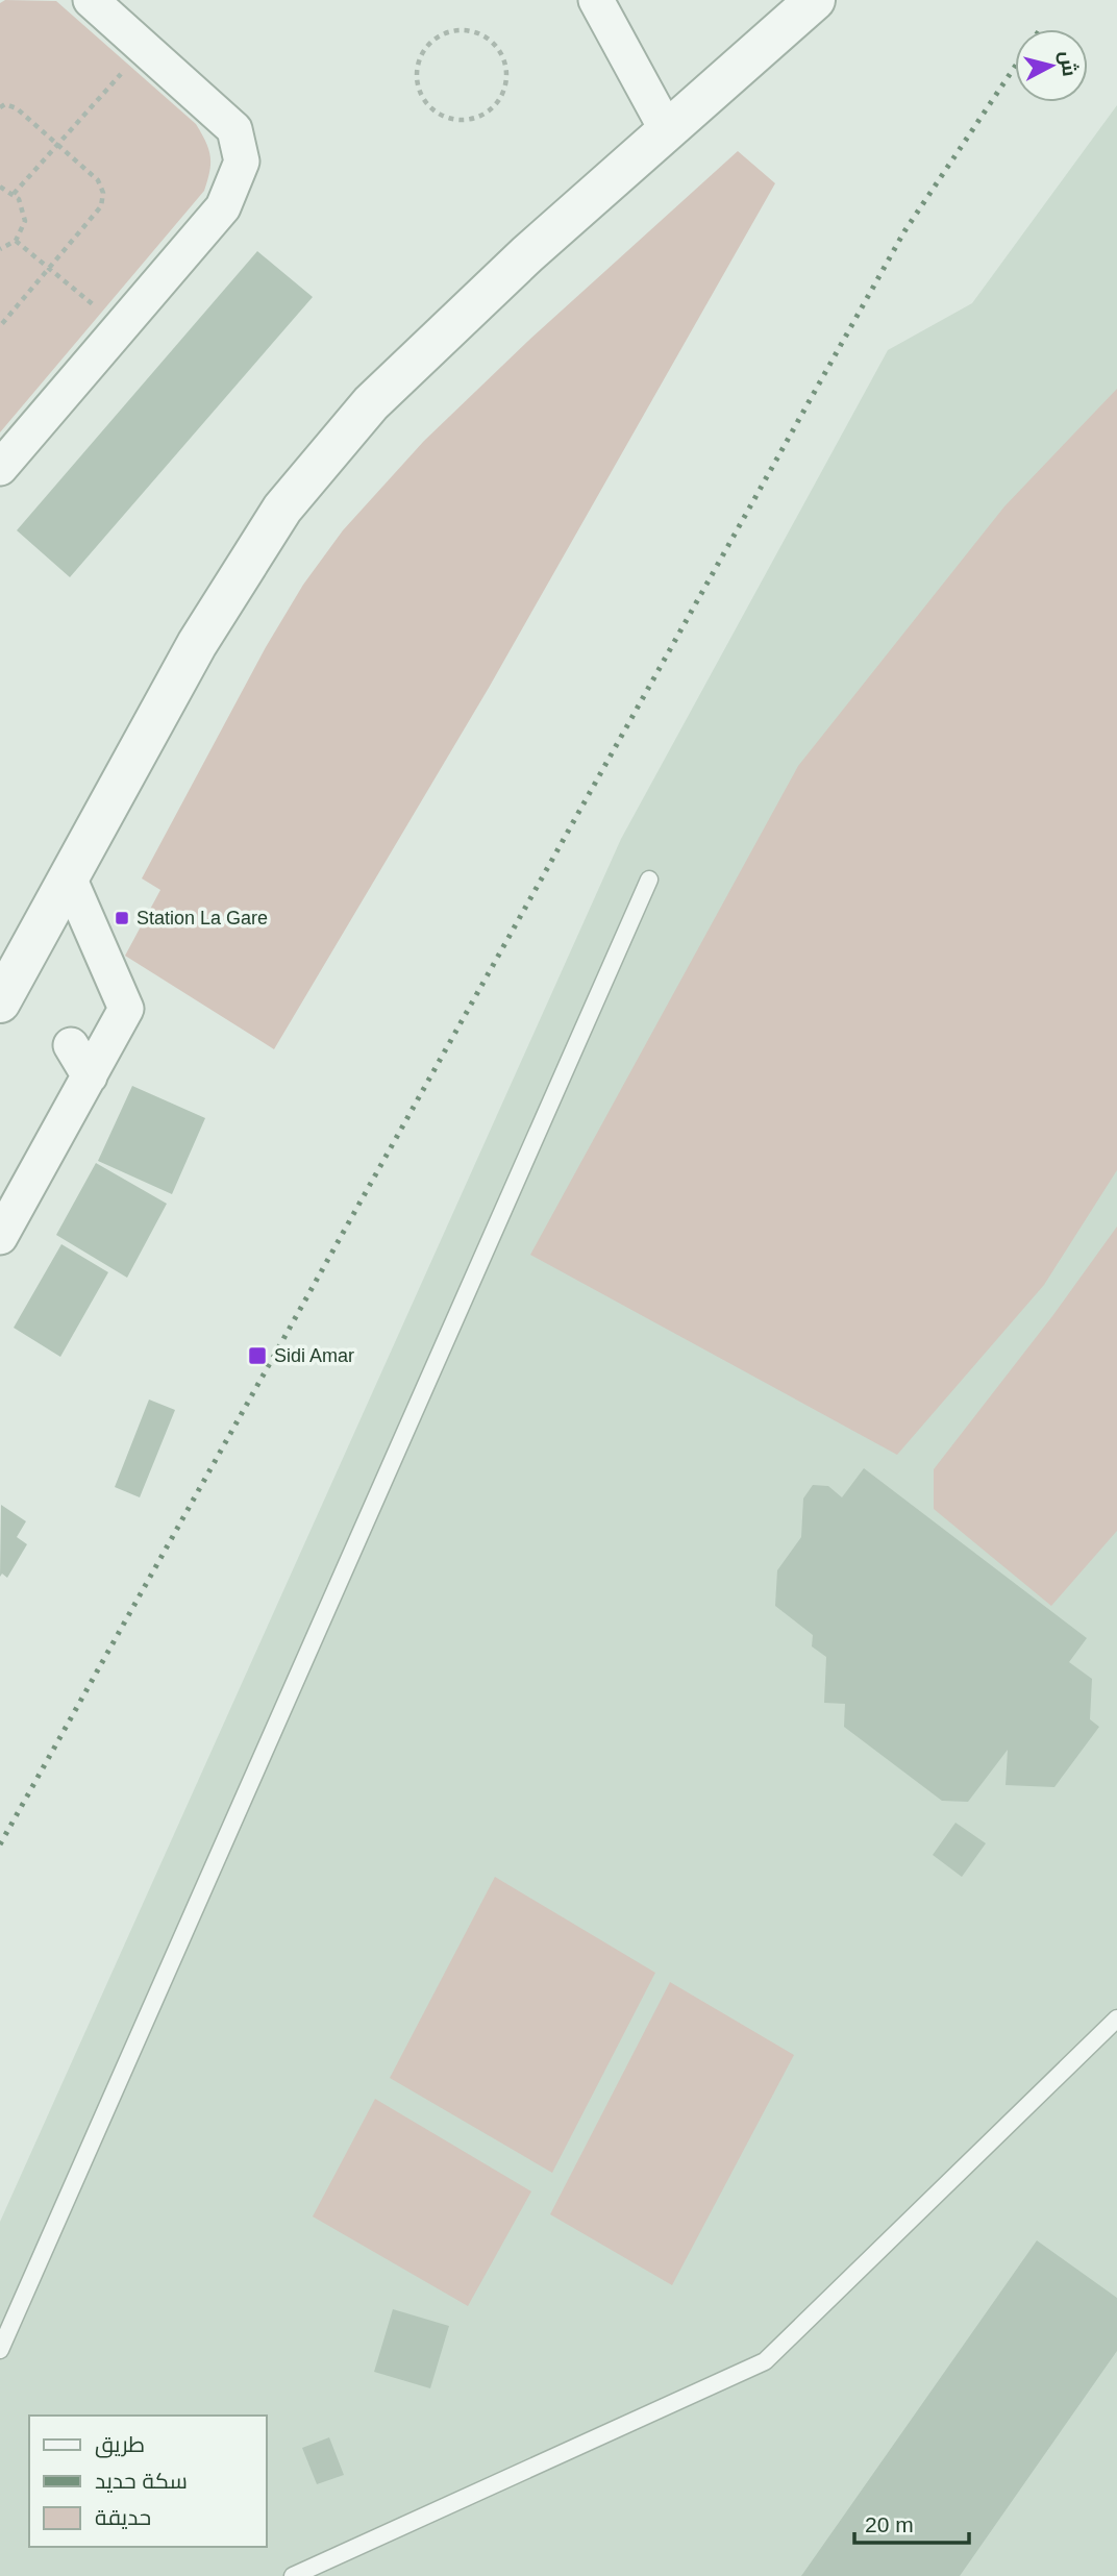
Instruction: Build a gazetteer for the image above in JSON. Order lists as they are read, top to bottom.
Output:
{
  "places": {
    "transit": ["Station La Gare", "Sidi Amar"]
  },
  "legend": ["طريق", "سكة حديد", "حديقة"],
  "scale_bar": "20 m",
  "north": "right"
}
